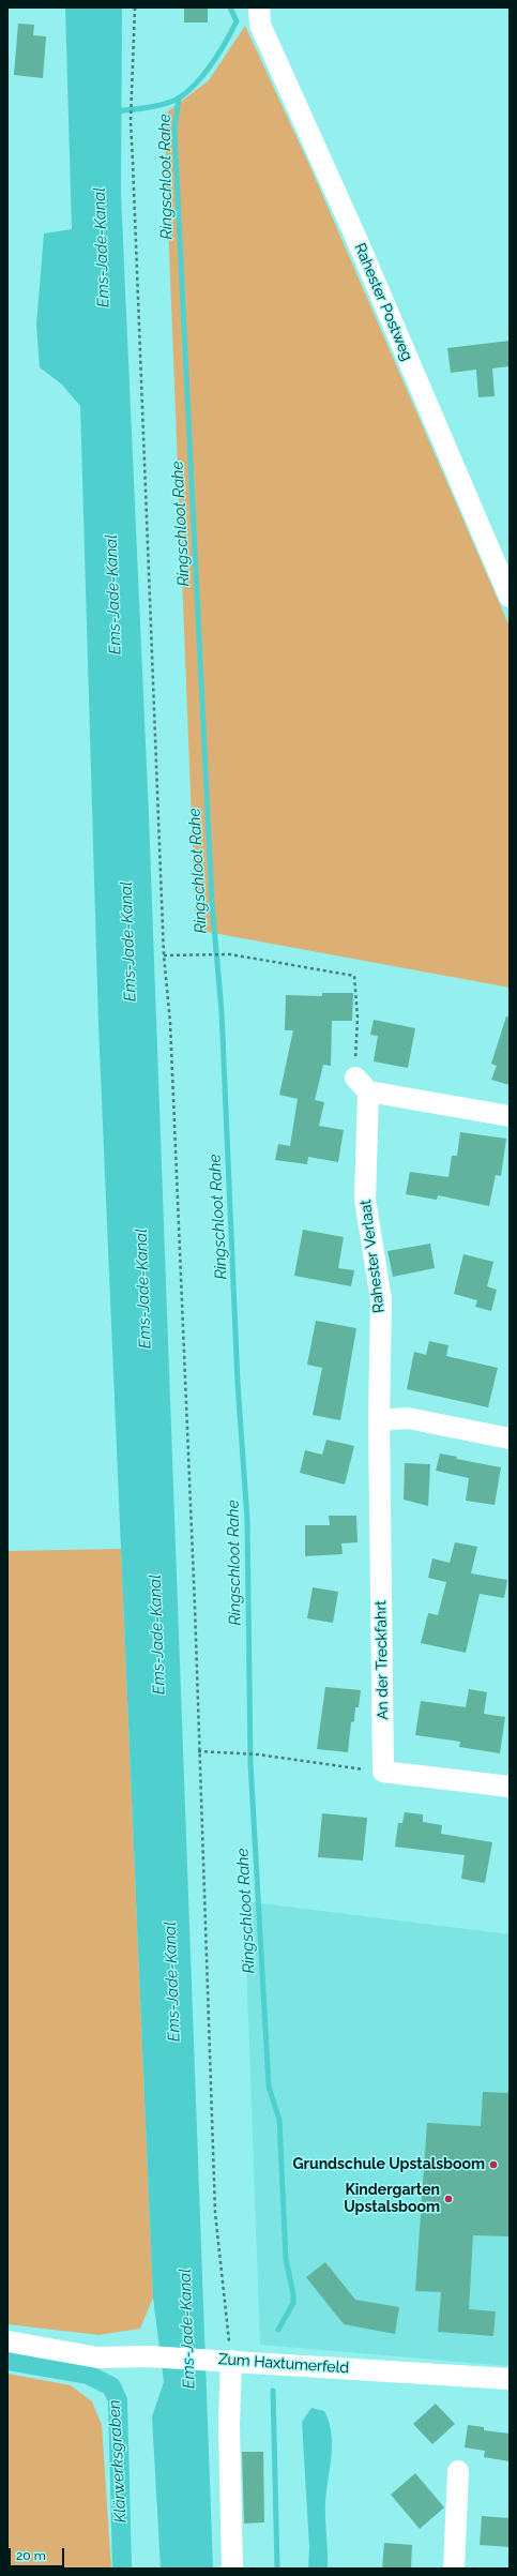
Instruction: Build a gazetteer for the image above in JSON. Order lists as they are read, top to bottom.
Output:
{
  "streets": {
    "street": [
      "Rahester Postweg",
      "Rahester Verlaat",
      "An der Treckfahrt",
      "Zum Haxtumerfeld"
    ]
  },
  "crossings": [
    ["Rahester Verlaat", "An der Treckfahrt"]
  ],
  "water": ["Ringschloot Rahe", "Ems-Jade-Kanal", "Klärwerksgraben"],
  "places": ["Grundschule Upstalsboom", "Kindergarten Upstalsboom"],
  "scale_bar": "20 m"
}
